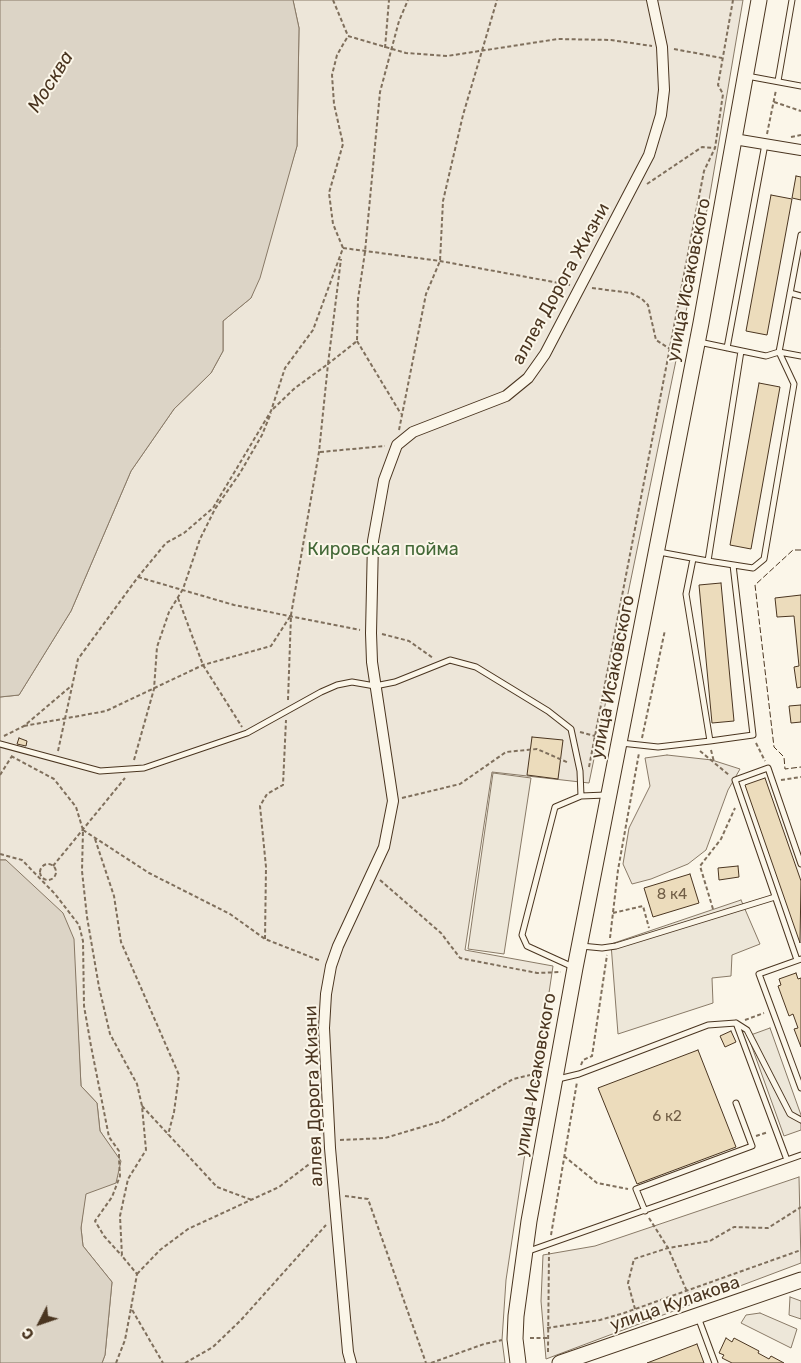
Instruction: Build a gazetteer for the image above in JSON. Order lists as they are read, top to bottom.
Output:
{
  "streets": {
    "street": ["улица Исаковского", "аллея Дорога Жизни", "улица Кулакова"]
  },
  "water": ["Москва"],
  "parks": ["Кировская пойма"],
  "house_numbers": ["8 к4", "6 к2"],
  "north": "bottom left"
}
